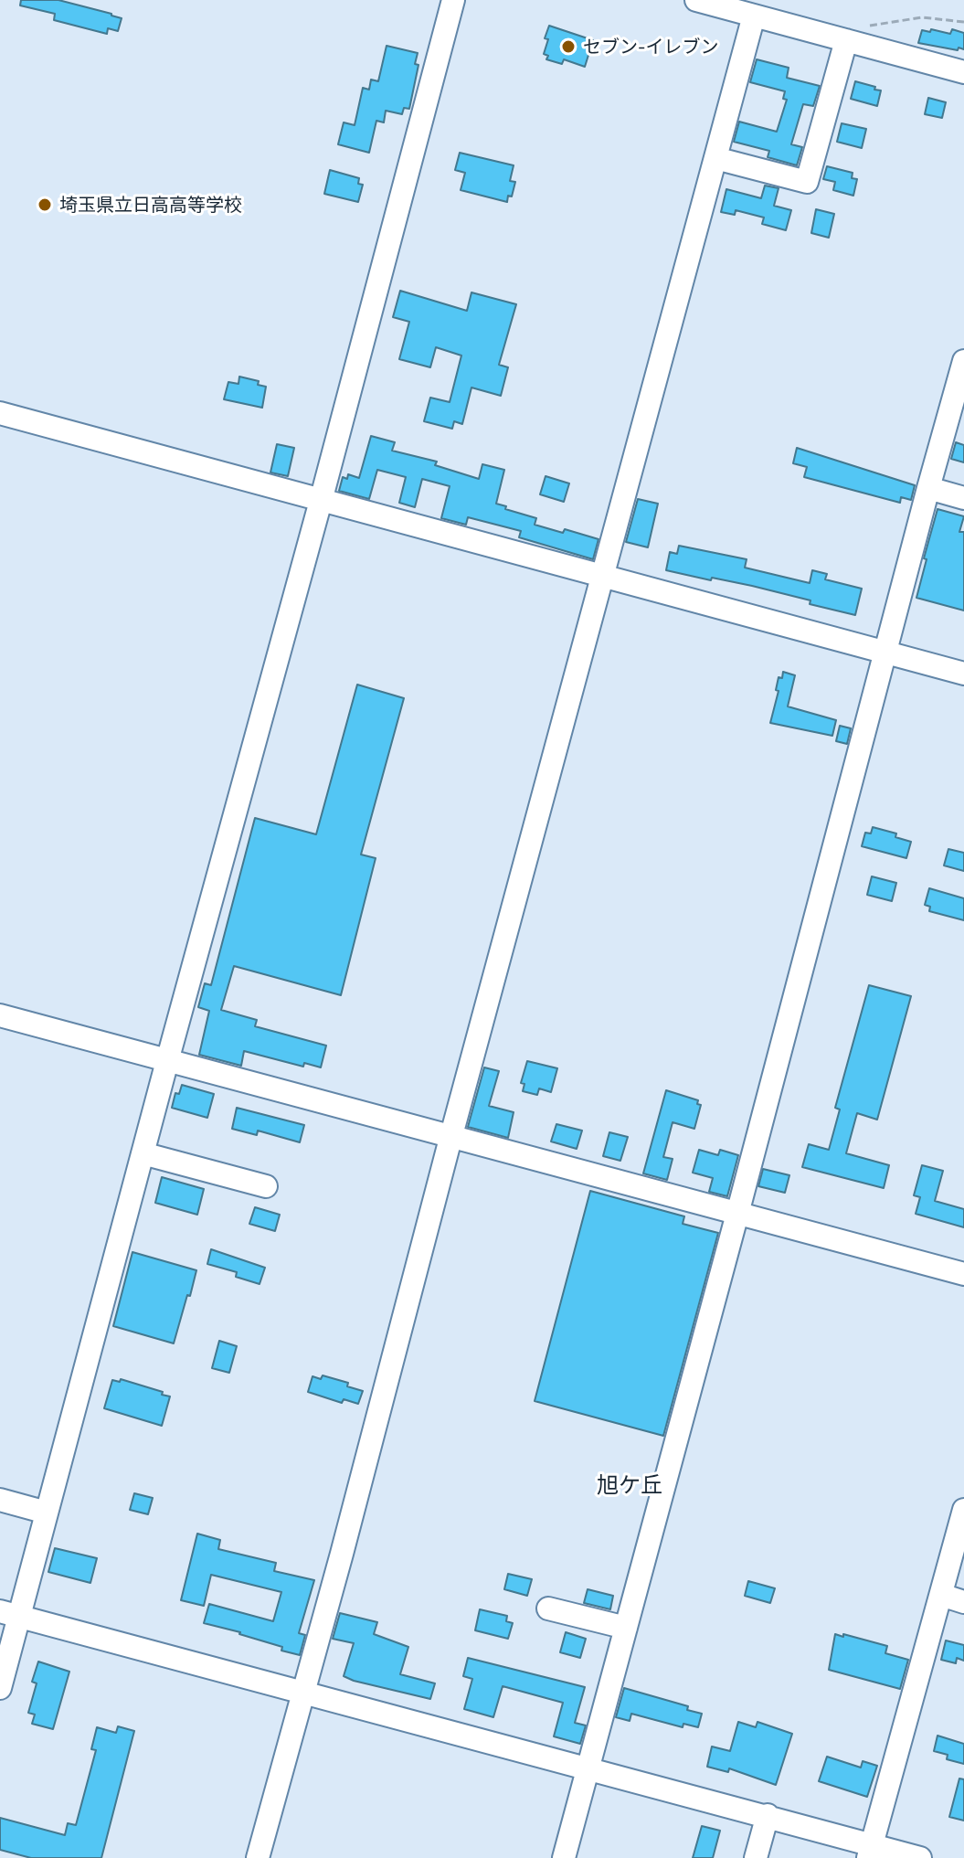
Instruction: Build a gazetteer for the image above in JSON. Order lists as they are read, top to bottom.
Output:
{
  "districts": ["旭ケ丘"],
  "places": ["セブン-イレブン", "埼玉県立日高高等学校"]
}
